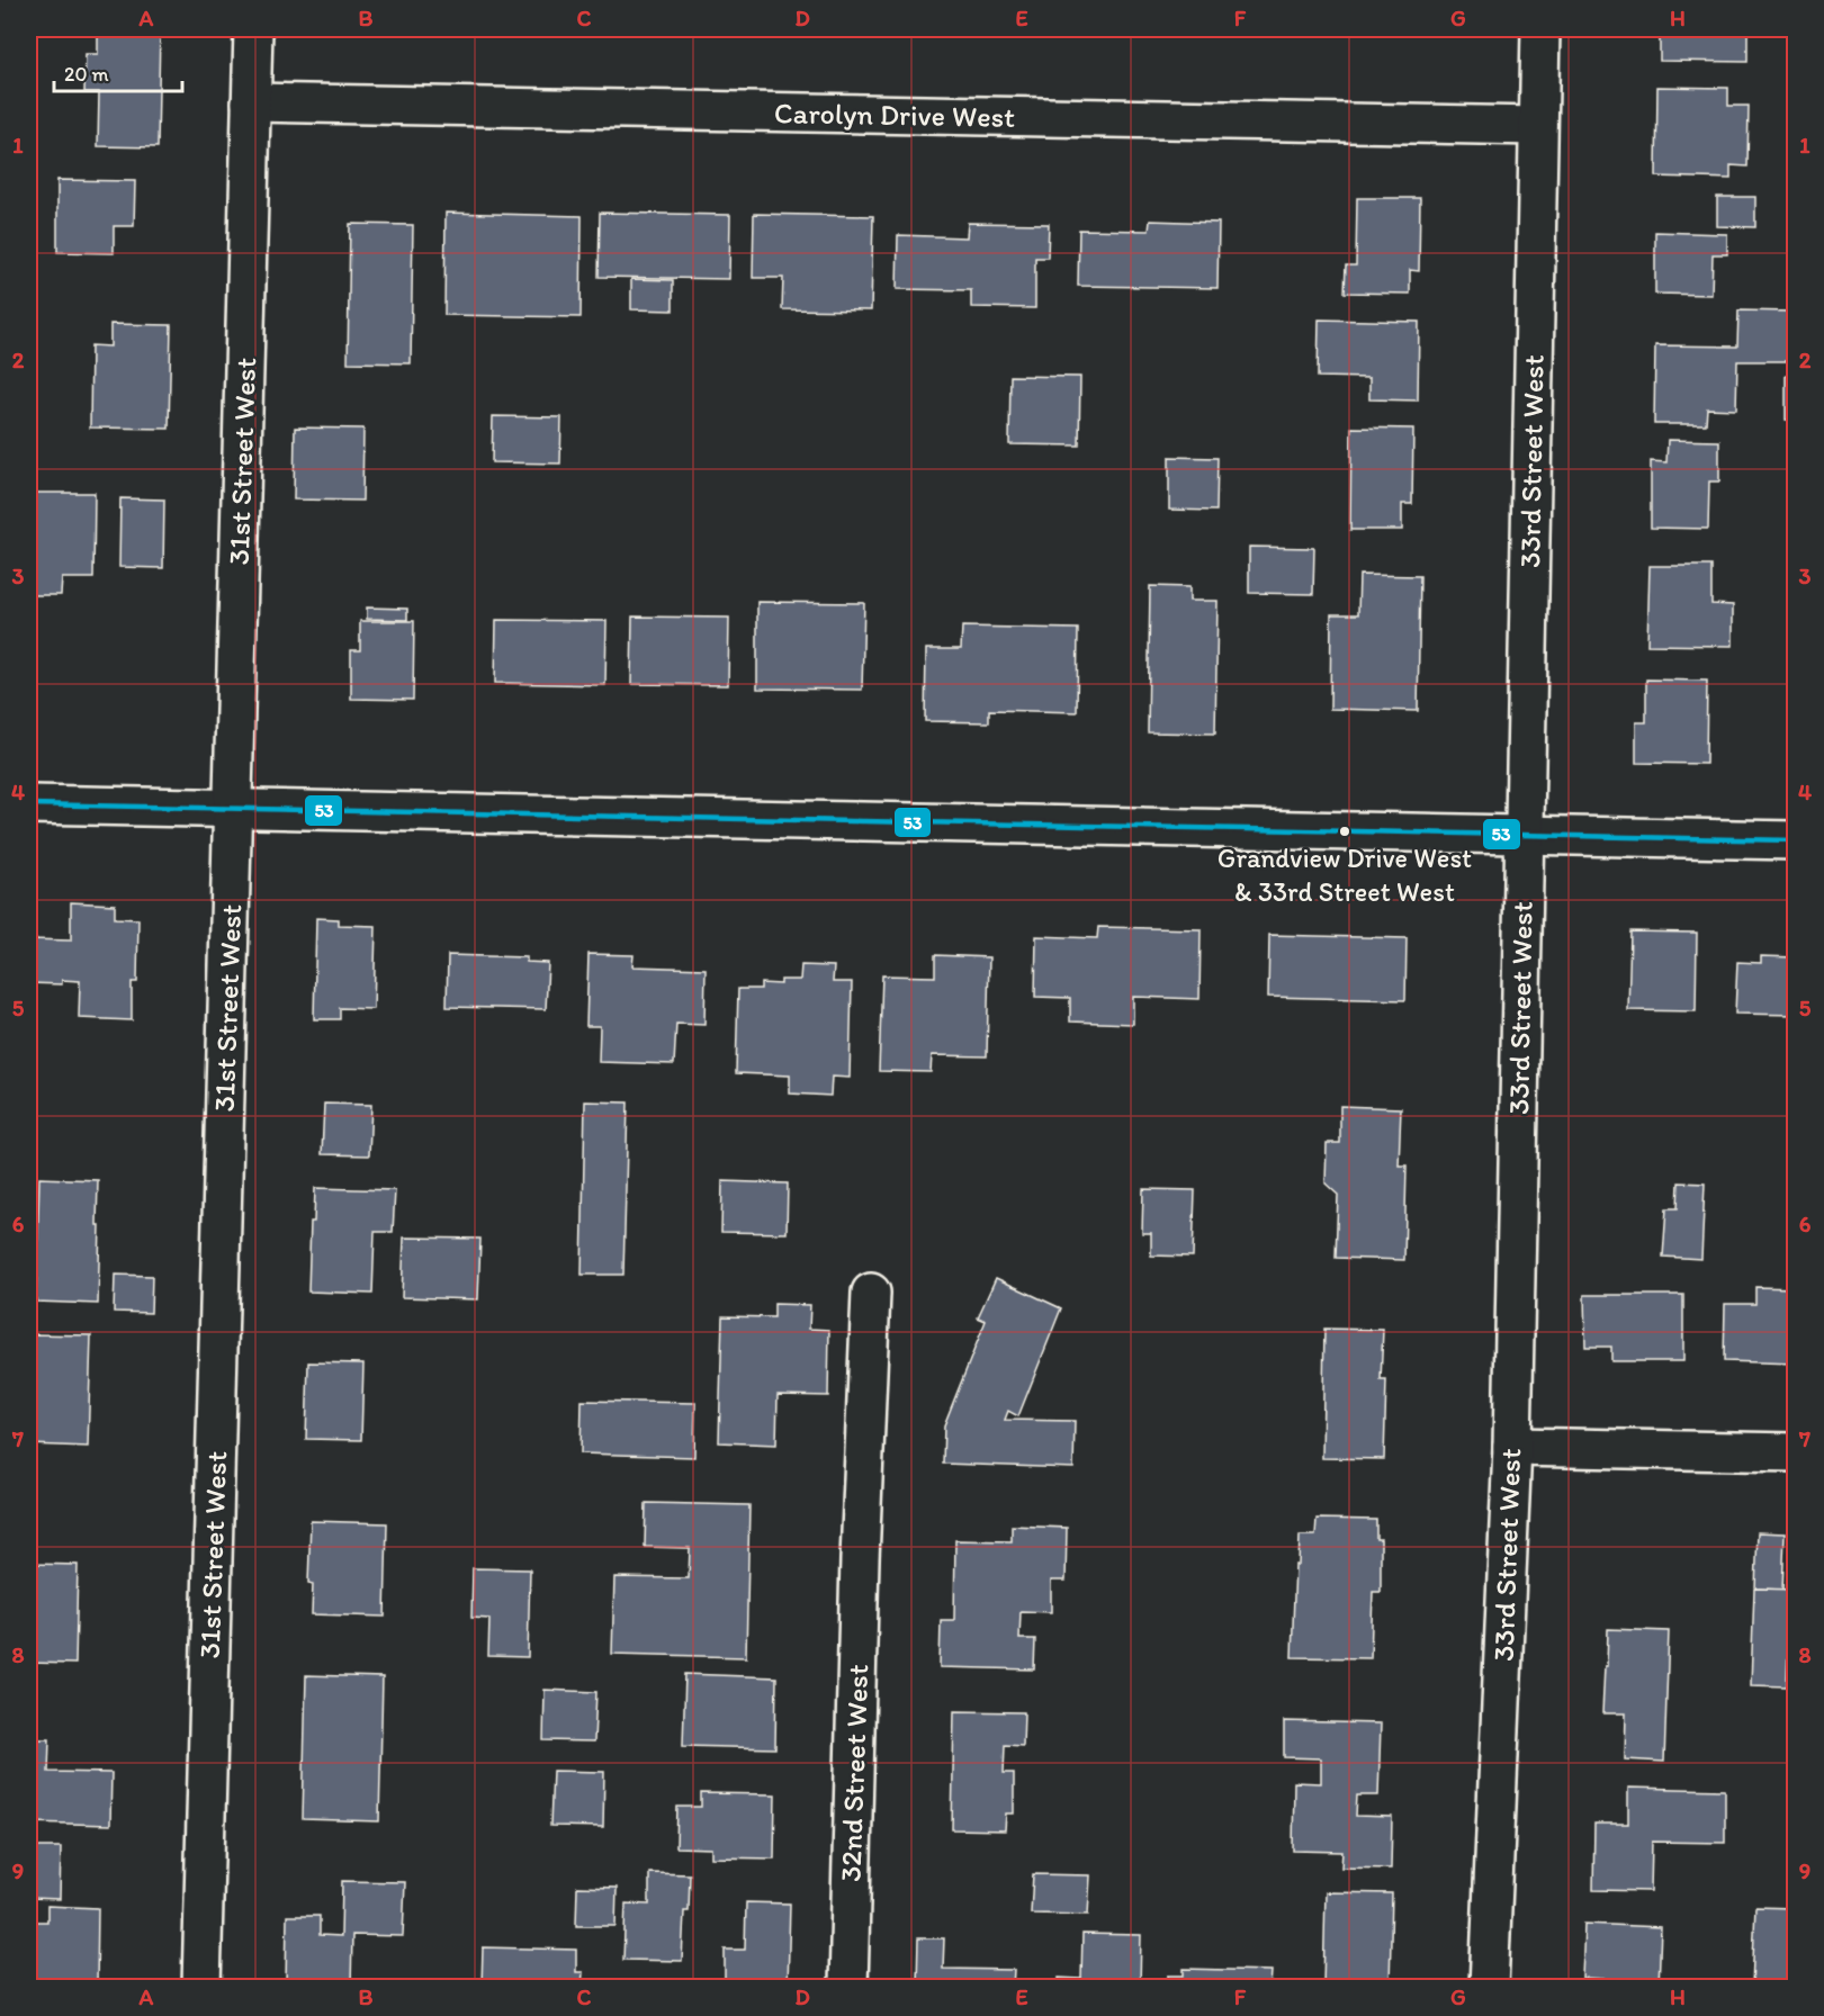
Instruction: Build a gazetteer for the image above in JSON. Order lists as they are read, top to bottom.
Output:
{
  "streets": {
    "street": [
      "Carolyn Drive West",
      "31st Street West",
      "33rd Street West",
      "32nd Street West"
    ]
  },
  "crossings": [
    ["Carolyn Drive West", "31st Street West"],
    ["Carolyn Drive West", "33rd Street West"]
  ],
  "places": ["Grandview Drive West & 33rd Street West"],
  "lines": ["transit line 53"],
  "scale_bar": "20 m",
  "grid": {
    "columns": [
      "A",
      "B",
      "C",
      "D",
      "E",
      "F",
      "G",
      "H"
    ],
    "rows": [
      "1",
      "2",
      "3",
      "4",
      "5",
      "6",
      "7",
      "8",
      "9"
    ]
  }
}
